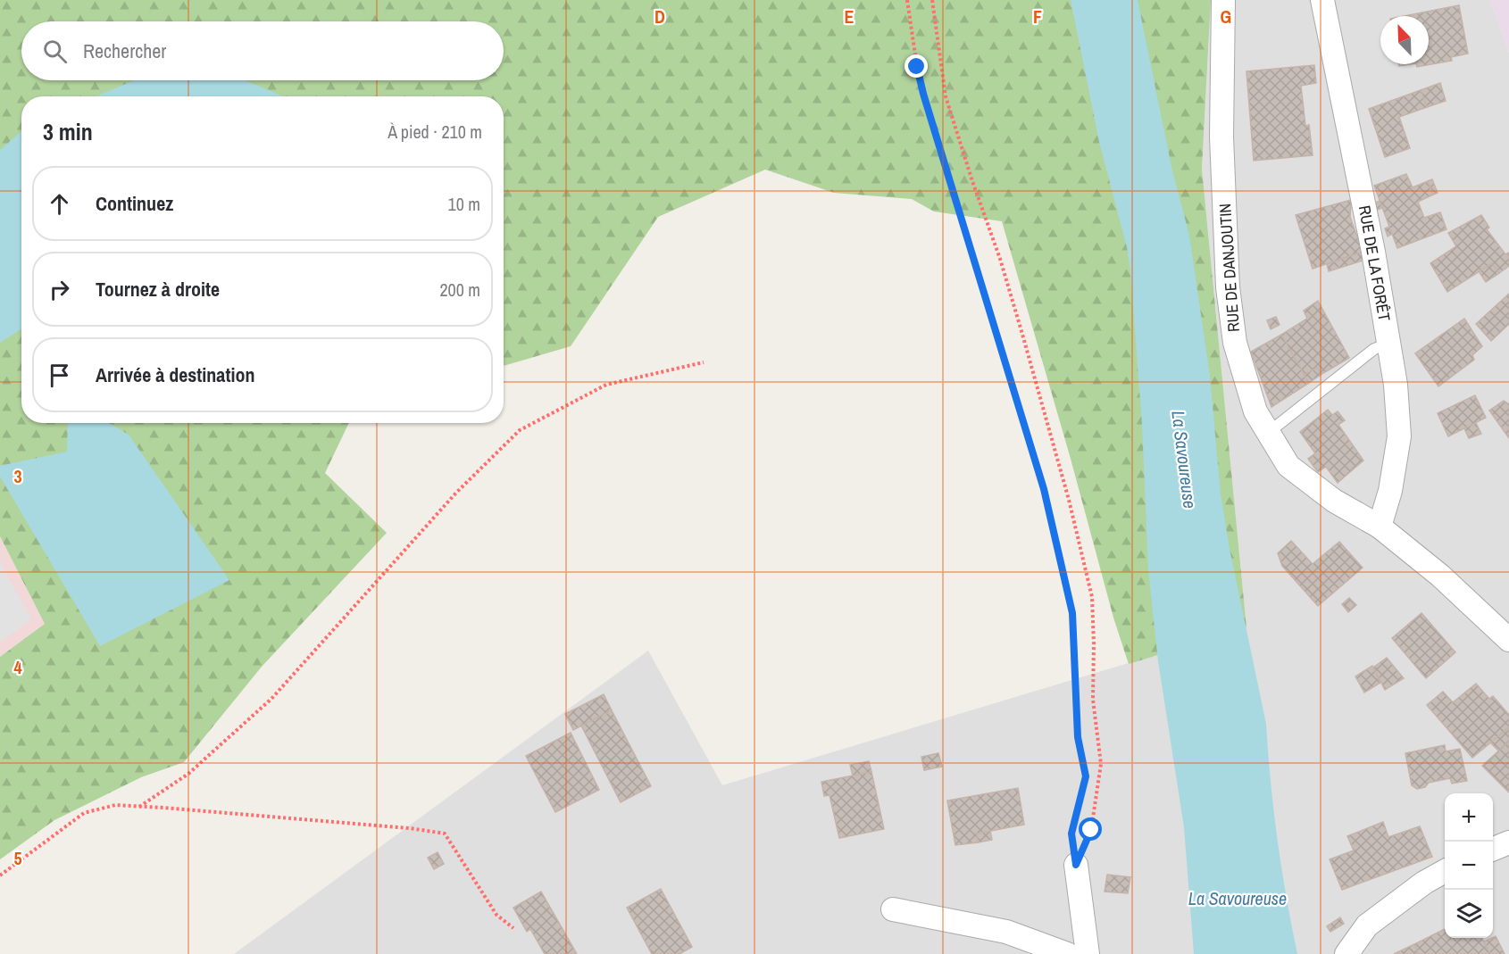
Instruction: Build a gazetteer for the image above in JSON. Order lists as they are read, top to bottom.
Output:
{
  "streets": {
    "street": ["RUE DE LA FORÊT", "RUE DE DANJOUTIN"]
  },
  "crossings": [
    ["RUE DE LA FORÊT", "RUE DE DANJOUTIN"]
  ],
  "water": ["La Savoureuse"],
  "north": "top left",
  "page": {
    "search": "Rechercher",
    "heading": ["3 min", "À pied · 210 m"],
    "list": [
      ["Continuez", "10 m"],
      ["Tournez à droite", "200 m"],
      "Arrivée à destination"
    ],
    "map_buttons": ["+", "−"]
  },
  "grid": {
    "columns": [
      "D",
      "E",
      "F",
      "G"
    ],
    "rows": ["3", "4", "5"]
  }
}
